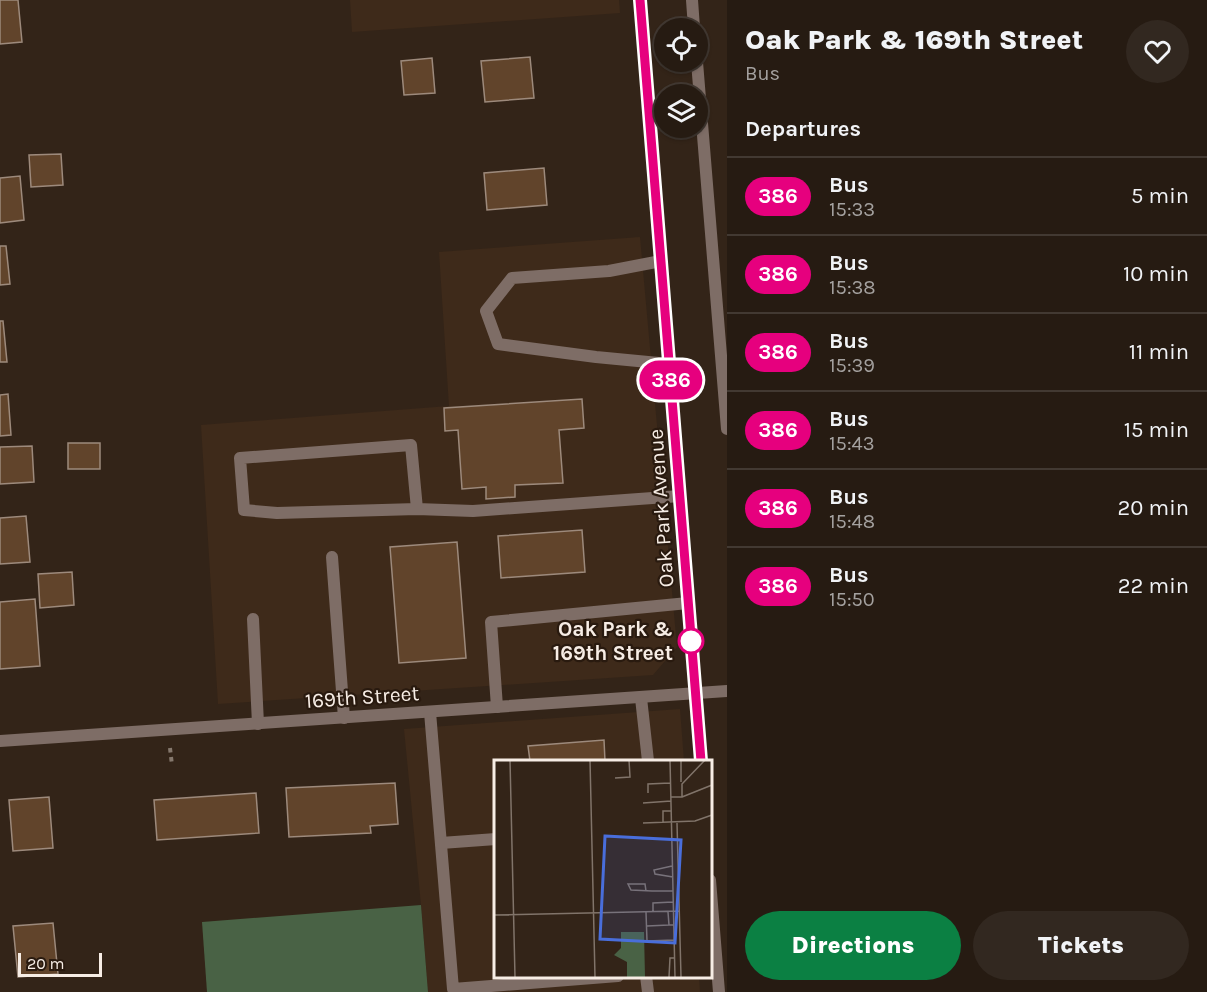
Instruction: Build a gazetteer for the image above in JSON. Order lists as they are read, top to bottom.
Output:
{
  "streets": {
    "street": ["Oak Park Avenue", "169th Street"]
  },
  "crossings": [
    ["Oak Park Avenue", "169th Street"]
  ],
  "places": ["Oak Park & 169th Street"],
  "lines": ["bus line 386"],
  "scale_bar": "20 m",
  "page": {
    "on_map": "386",
    "heading": [
      ["Oak Park & 169th Street", "Bus"],
      "Departures"
    ],
    "list": [
      {
        "mark": "386",
        "name": "Bus",
        "note": "15:33",
        "value": "5 min"
      },
      {
        "mark": "386",
        "name": "Bus",
        "note": "15:38",
        "value": "10 min"
      },
      {
        "mark": "386",
        "name": "Bus",
        "note": "15:39",
        "value": "11 min"
      },
      {
        "mark": "386",
        "name": "Bus",
        "note": "15:43",
        "value": "15 min"
      },
      {
        "mark": "386",
        "name": "Bus",
        "note": "15:48",
        "value": "20 min"
      },
      {
        "mark": "386",
        "name": "Bus",
        "note": "15:50",
        "value": "22 min"
      }
    ],
    "buttons": ["Directions", "Tickets"],
    "scale": "20 m"
  }
}
